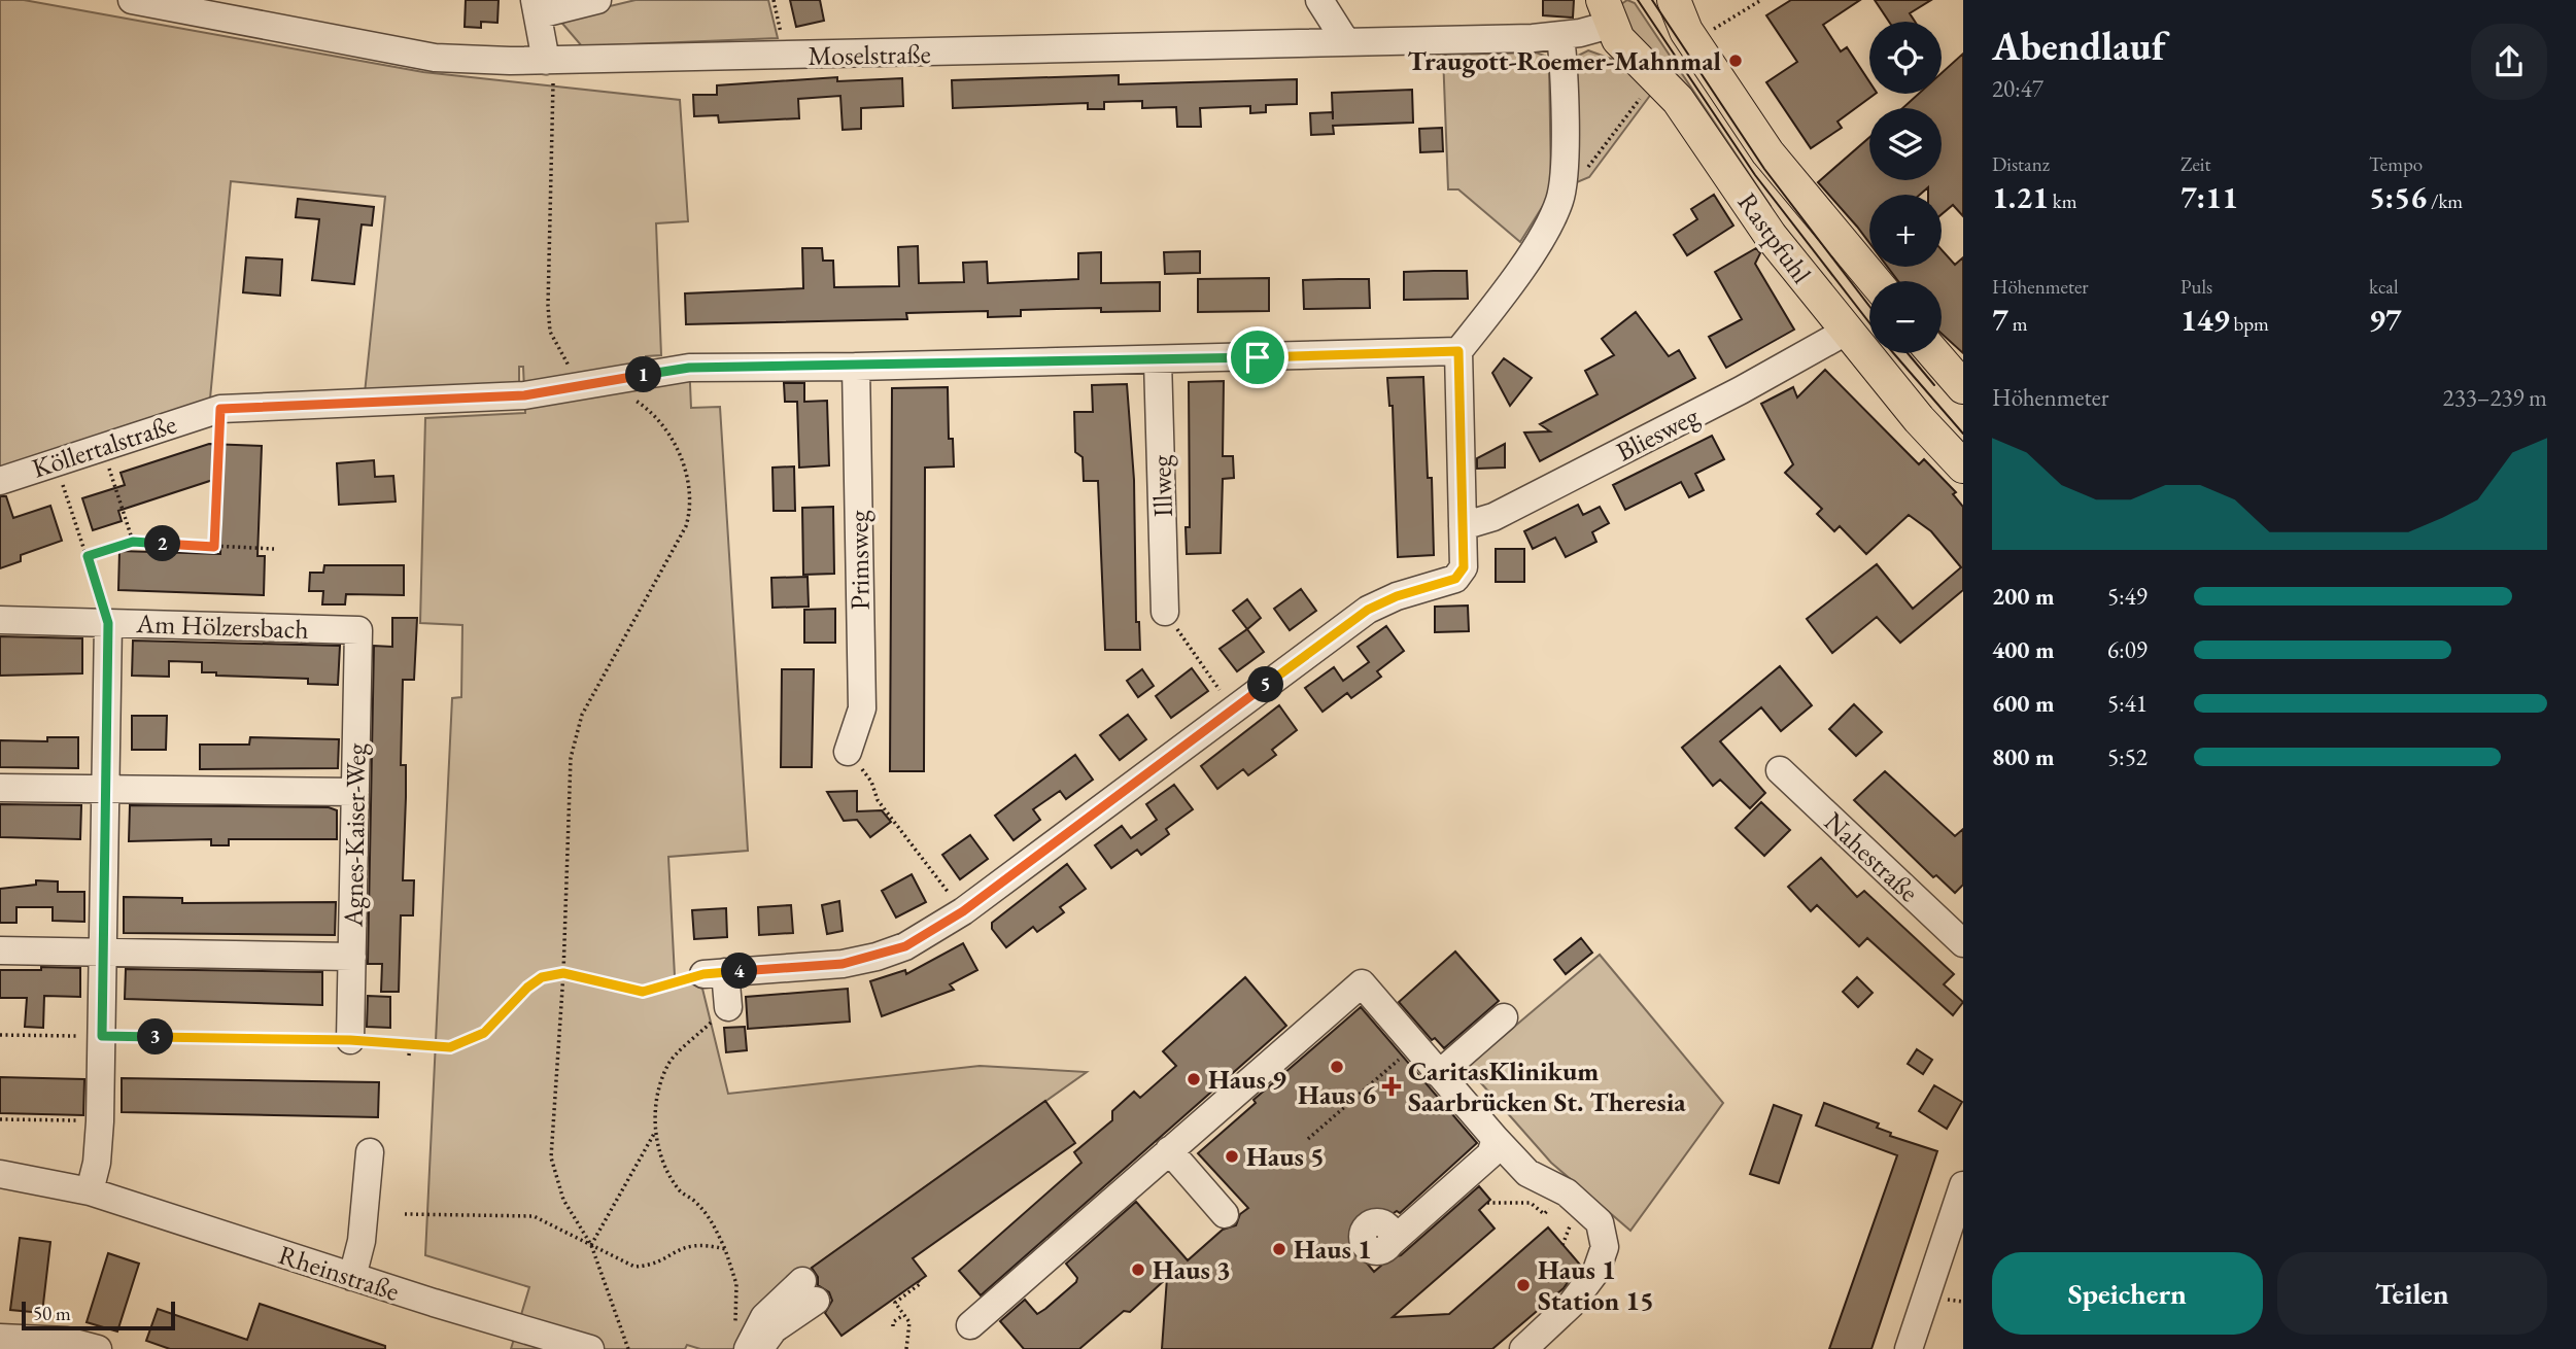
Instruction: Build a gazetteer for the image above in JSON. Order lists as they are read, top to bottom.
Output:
{
  "streets": {
    "main road": ["Rastpfuhl"],
    "street": [
      "Moselstraße",
      "Bliesweg",
      "Köllertalstraße",
      "Illweg",
      "Primsweg",
      "Am Hölzersbach",
      "Agnes-Kaiser-Weg",
      "Nahestraße",
      "Rheinstraße"
    ]
  },
  "crossings": [
    ["Moselstraße", "Rastpfuhl"],
    ["Rastpfuhl", "Bliesweg"],
    ["Köllertalstraße", "Illweg"],
    ["Köllertalstraße", "Primsweg"],
    ["Am Hölzersbach", "Agnes-Kaiser-Weg"]
  ],
  "places": {
    "other": [
      "Traugott-Roemer-Mahnmal",
      "Haus 6",
      "Haus 9",
      "Haus 5",
      "Haus 1",
      "Haus 3",
      "Haus 1 Station 15"
    ],
    "health": ["CaritasKlinikum Saarbrücken St. Theresia"]
  },
  "scale_bar": "50 m",
  "page": {
    "heading": ["Abendlauf", "20:47"],
    "map_buttons": ["+", "−"],
    "stats": [
      ["Distanz", "1.21 km"],
      ["Zeit", "7:11"],
      ["Tempo", "5:56 /km"],
      ["Höhenmeter", "7 m"],
      ["Puls", "149 bpm"],
      ["kcal", "97"]
    ],
    "pins": [
      "1",
      "2",
      "5",
      "4",
      "3"
    ],
    "chart": ["Höhenmeter", "233–239 m"],
    "list": [
      {
        "name": "200 m",
        "note": "5:49"
      },
      {
        "name": "400 m",
        "note": "6:09"
      },
      {
        "name": "600 m",
        "note": "5:41"
      },
      {
        "name": "800 m",
        "note": "5:52"
      }
    ],
    "buttons": ["Speichern", "Teilen"],
    "scale": "50 m"
  }
}
